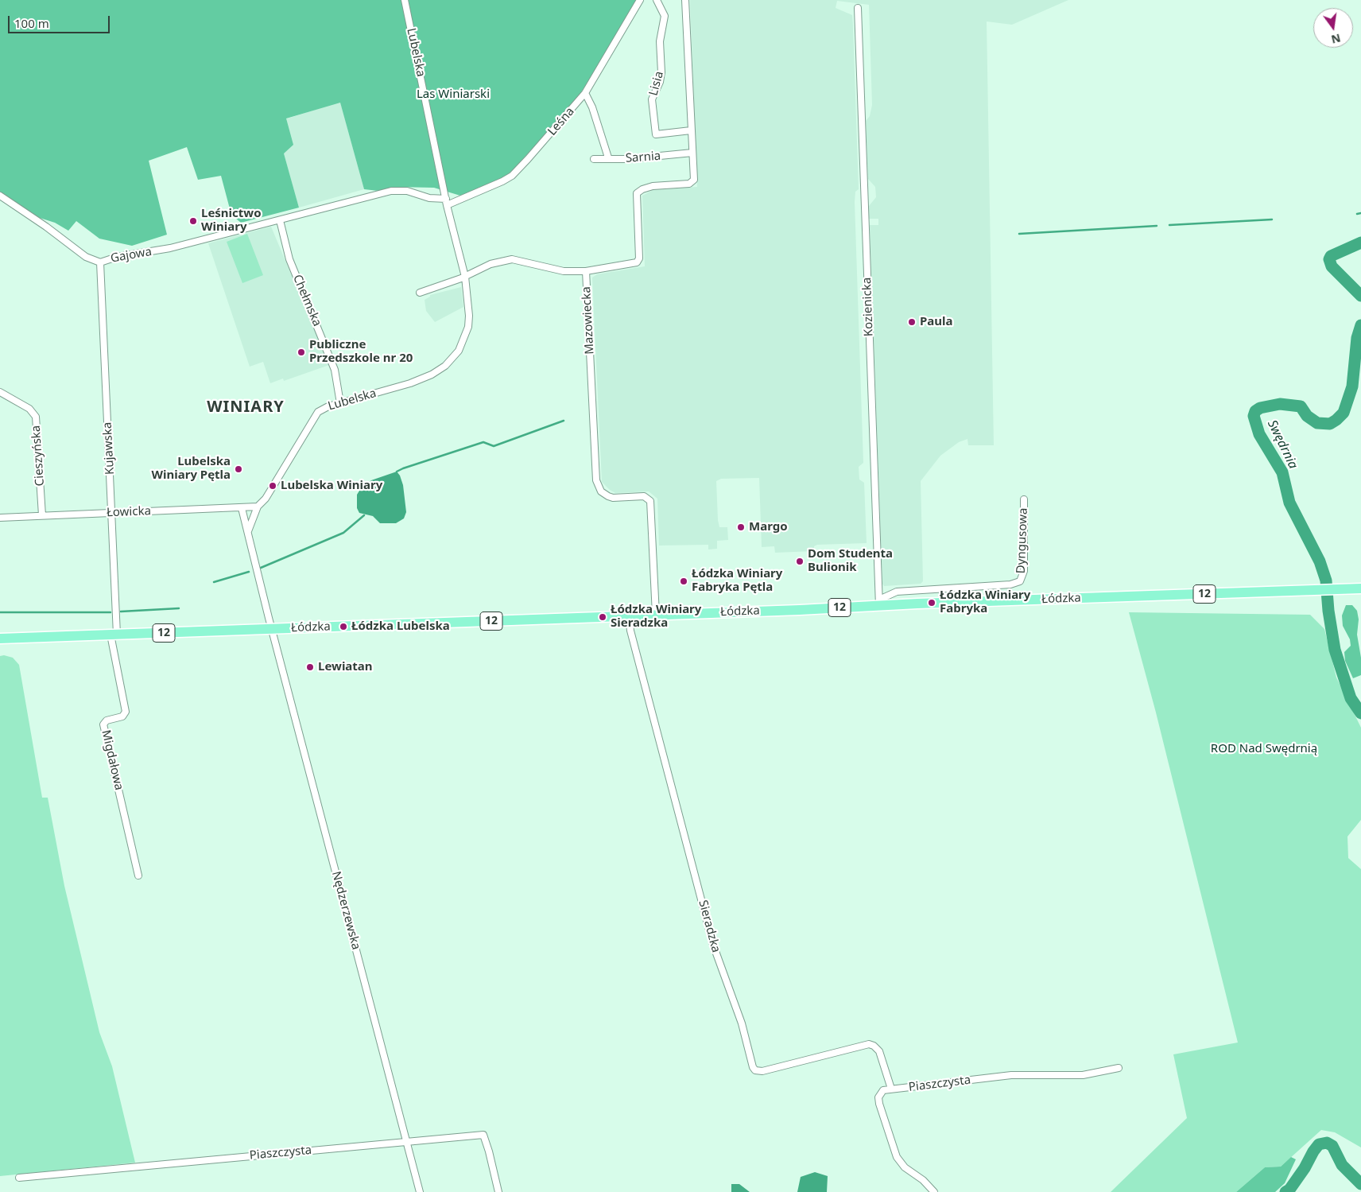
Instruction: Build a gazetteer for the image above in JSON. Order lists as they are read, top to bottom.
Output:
{
  "streets": {
    "main road": ["12", "Łódzka"],
    "street": [
      "Lubelska",
      "Lisia",
      "Leśna",
      "Sarnia",
      "Gajowa",
      "Chełmska",
      "Kozienicka",
      "Mazowiecka",
      "Kujawska",
      "Cieszyńska",
      "Łowicka",
      "Dyngusowa",
      "Migdałowa",
      "Nędzerzewska",
      "Sieradzka",
      "Piaszczysta"
    ]
  },
  "crossings": [
    ["Lubelska", "Leśna"],
    ["Lubelska", "Chełmska"],
    ["Lubelska", "Łowicka"],
    ["Lisia", "Mazowiecka"],
    ["Sarnia", "Mazowiecka"],
    ["Gajowa", "Chełmska"],
    ["Gajowa", "Kujawska"],
    ["Kozienicka", "Dyngusowa"],
    ["Kozienicka", "Łódzka"],
    ["Mazowiecka", "Łódzka"],
    ["Kujawska", "Łowicka"],
    ["Kujawska", "Łódzka"],
    ["Kujawska", "Migdałowa"],
    ["Cieszyńska", "Łowicka"],
    ["Dyngusowa", "Łódzka"],
    ["Łódzka", "Migdałowa"],
    ["Łódzka", "Nędzerzewska"],
    ["Łódzka", "Sieradzka"],
    ["Nędzerzewska", "Piaszczysta"],
    ["Sieradzka", "Piaszczysta"]
  ],
  "districts": ["WINIARY"],
  "water": ["Swędrnia"],
  "parks": ["Las Winiarski", "ROD Nad Swędrnią"],
  "places": [
    "Leśnictwo Winiary",
    "Paula",
    "Publiczne Przedszkole nr 20",
    "Lubelska Winiary Pętla",
    "Lubelska Winiary",
    "Margo",
    "Dom Studenta Bulionik",
    "Łódzka Winiary Fabryka Pętla",
    "Łódzka Winiary Fabryka",
    "Łódzka Winiary Sieradzka",
    "Łódzka Lubelska",
    "Lewiatan"
  ],
  "scale_bar": "100 m",
  "north": "bottom"
}
